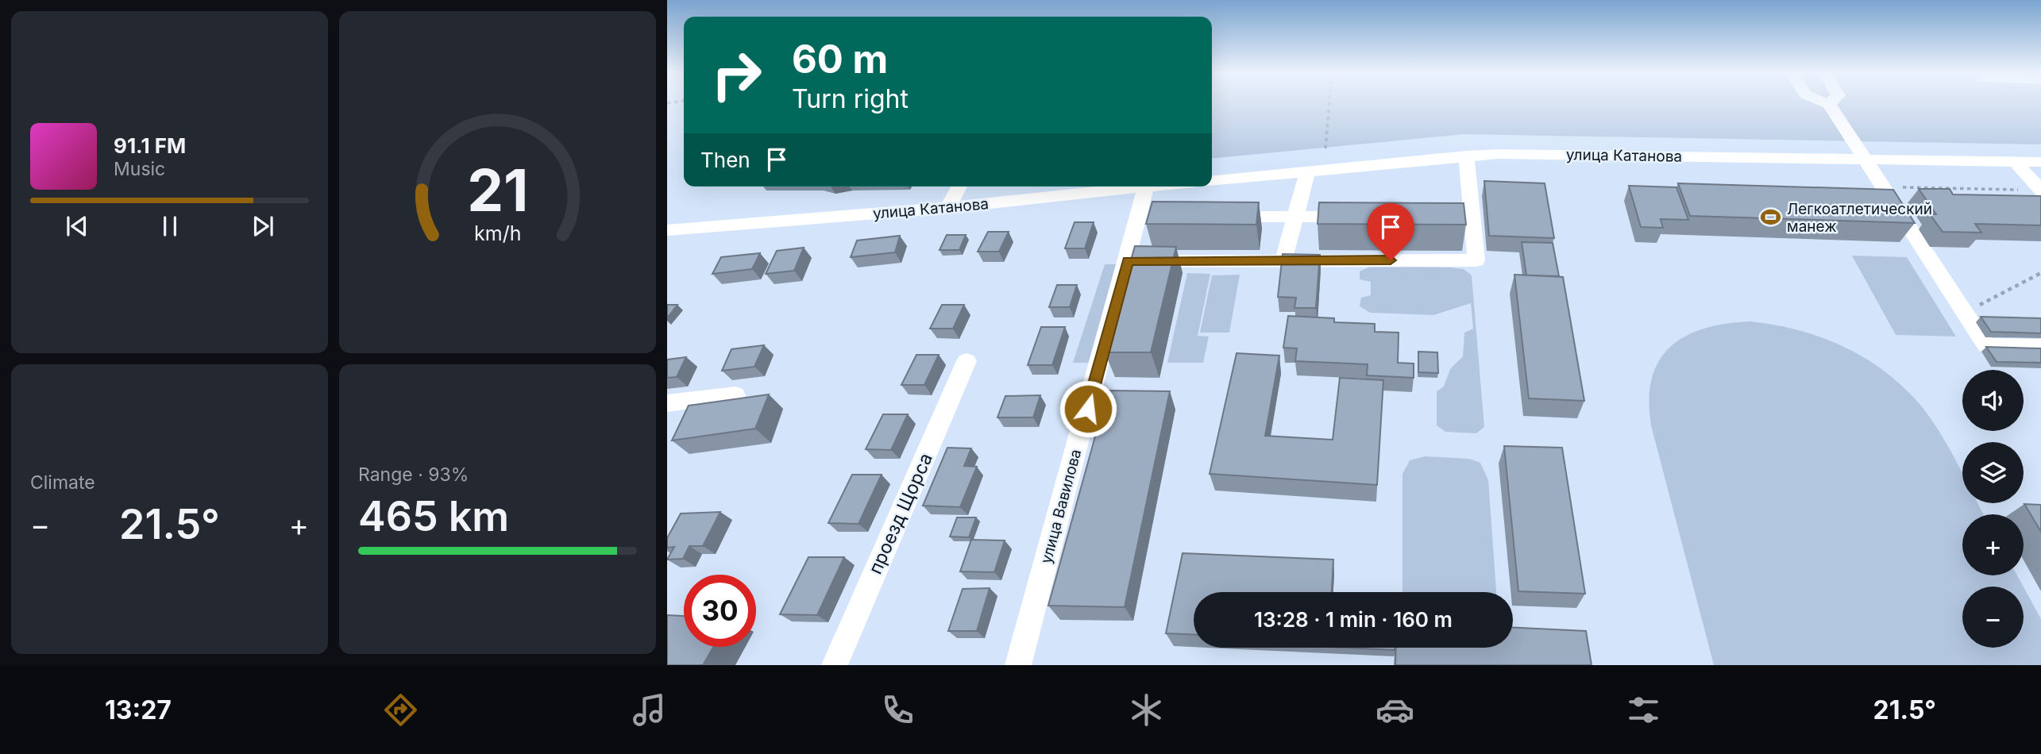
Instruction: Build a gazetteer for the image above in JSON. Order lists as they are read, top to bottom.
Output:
{
  "streets": {
    "street": ["улица Катанова", "улица Вавилова", "проезд Щорса"]
  },
  "crossings": [
    ["улица Катанова", "улица Вавилова"]
  ],
  "places": {
    "sports": ["Легкоатлетический манеж"]
  },
  "page": {
    "turn": ["60 m", "Turn right"],
    "song": ["91.1 FM", "Music"],
    "then": "Then",
    "tile": [
      "Climate",
      ["Range · 93%", "465 km"]
    ],
    "map_buttons": ["+", "−"],
    "heat": ["−", "21.5°", "+"],
    "limit": "30",
    "trip": "13:28 · 1 min · 160 m",
    "tabs": ["13:27", "21.5°"],
    "gauge": ["21", "km/h"]
  }
}
